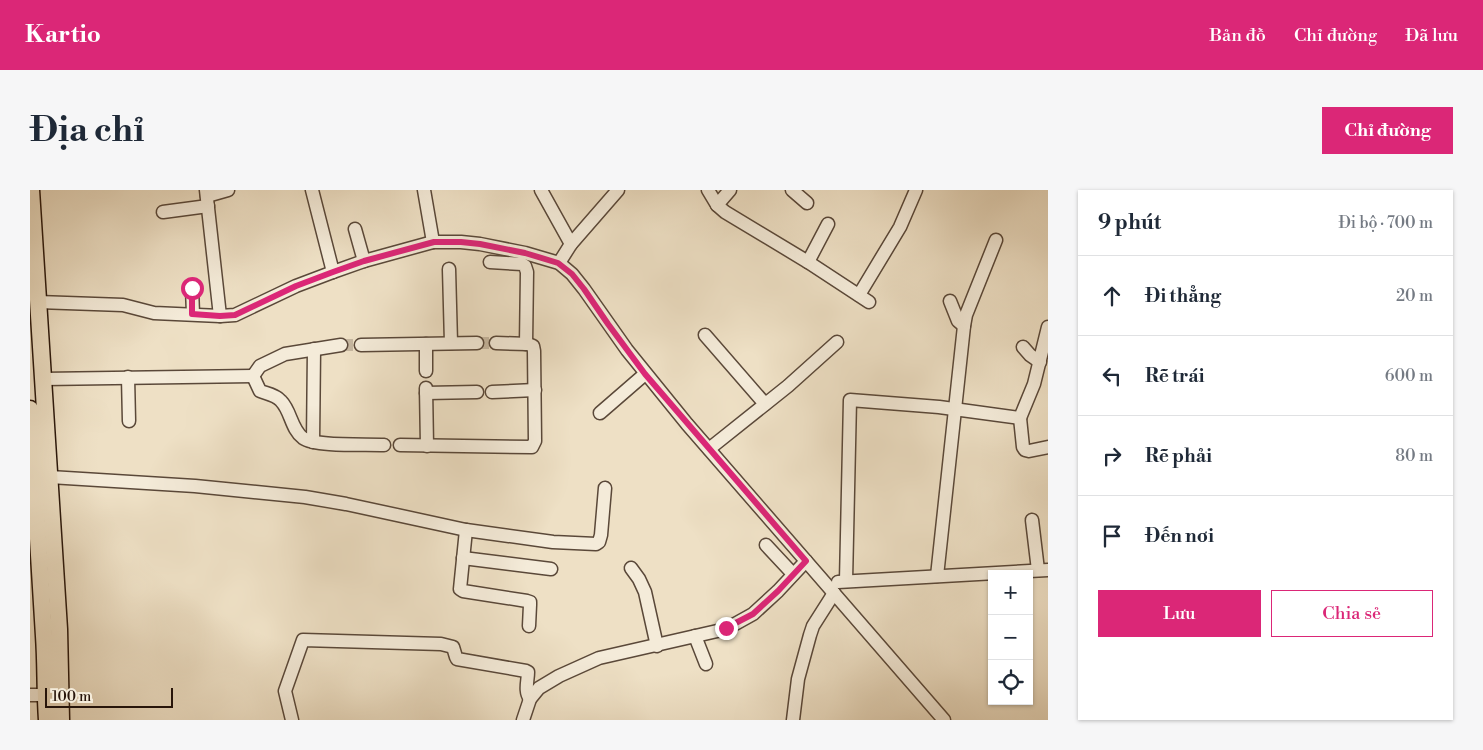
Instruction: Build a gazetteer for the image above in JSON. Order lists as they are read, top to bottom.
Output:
{
  "scale_bar": "100 m",
  "page": {
    "header": "Kartio",
    "nav": ["Bản đồ", "Chỉ đường", "Đã lưu"],
    "buttons": [
      "Chỉ đường",
      ["Lưu", "Chia sẻ"]
    ],
    "title": "Địa chỉ",
    "heading": ["9 phút", "Đi bộ · 700 m"],
    "list": [
      ["Đi thẳng", "20 m"],
      ["Rẽ trái", "600 m"],
      ["Rẽ phải", "80 m"],
      "Đến nơi"
    ],
    "map_buttons": ["+", "−"],
    "scale": "100 m"
  }
}
